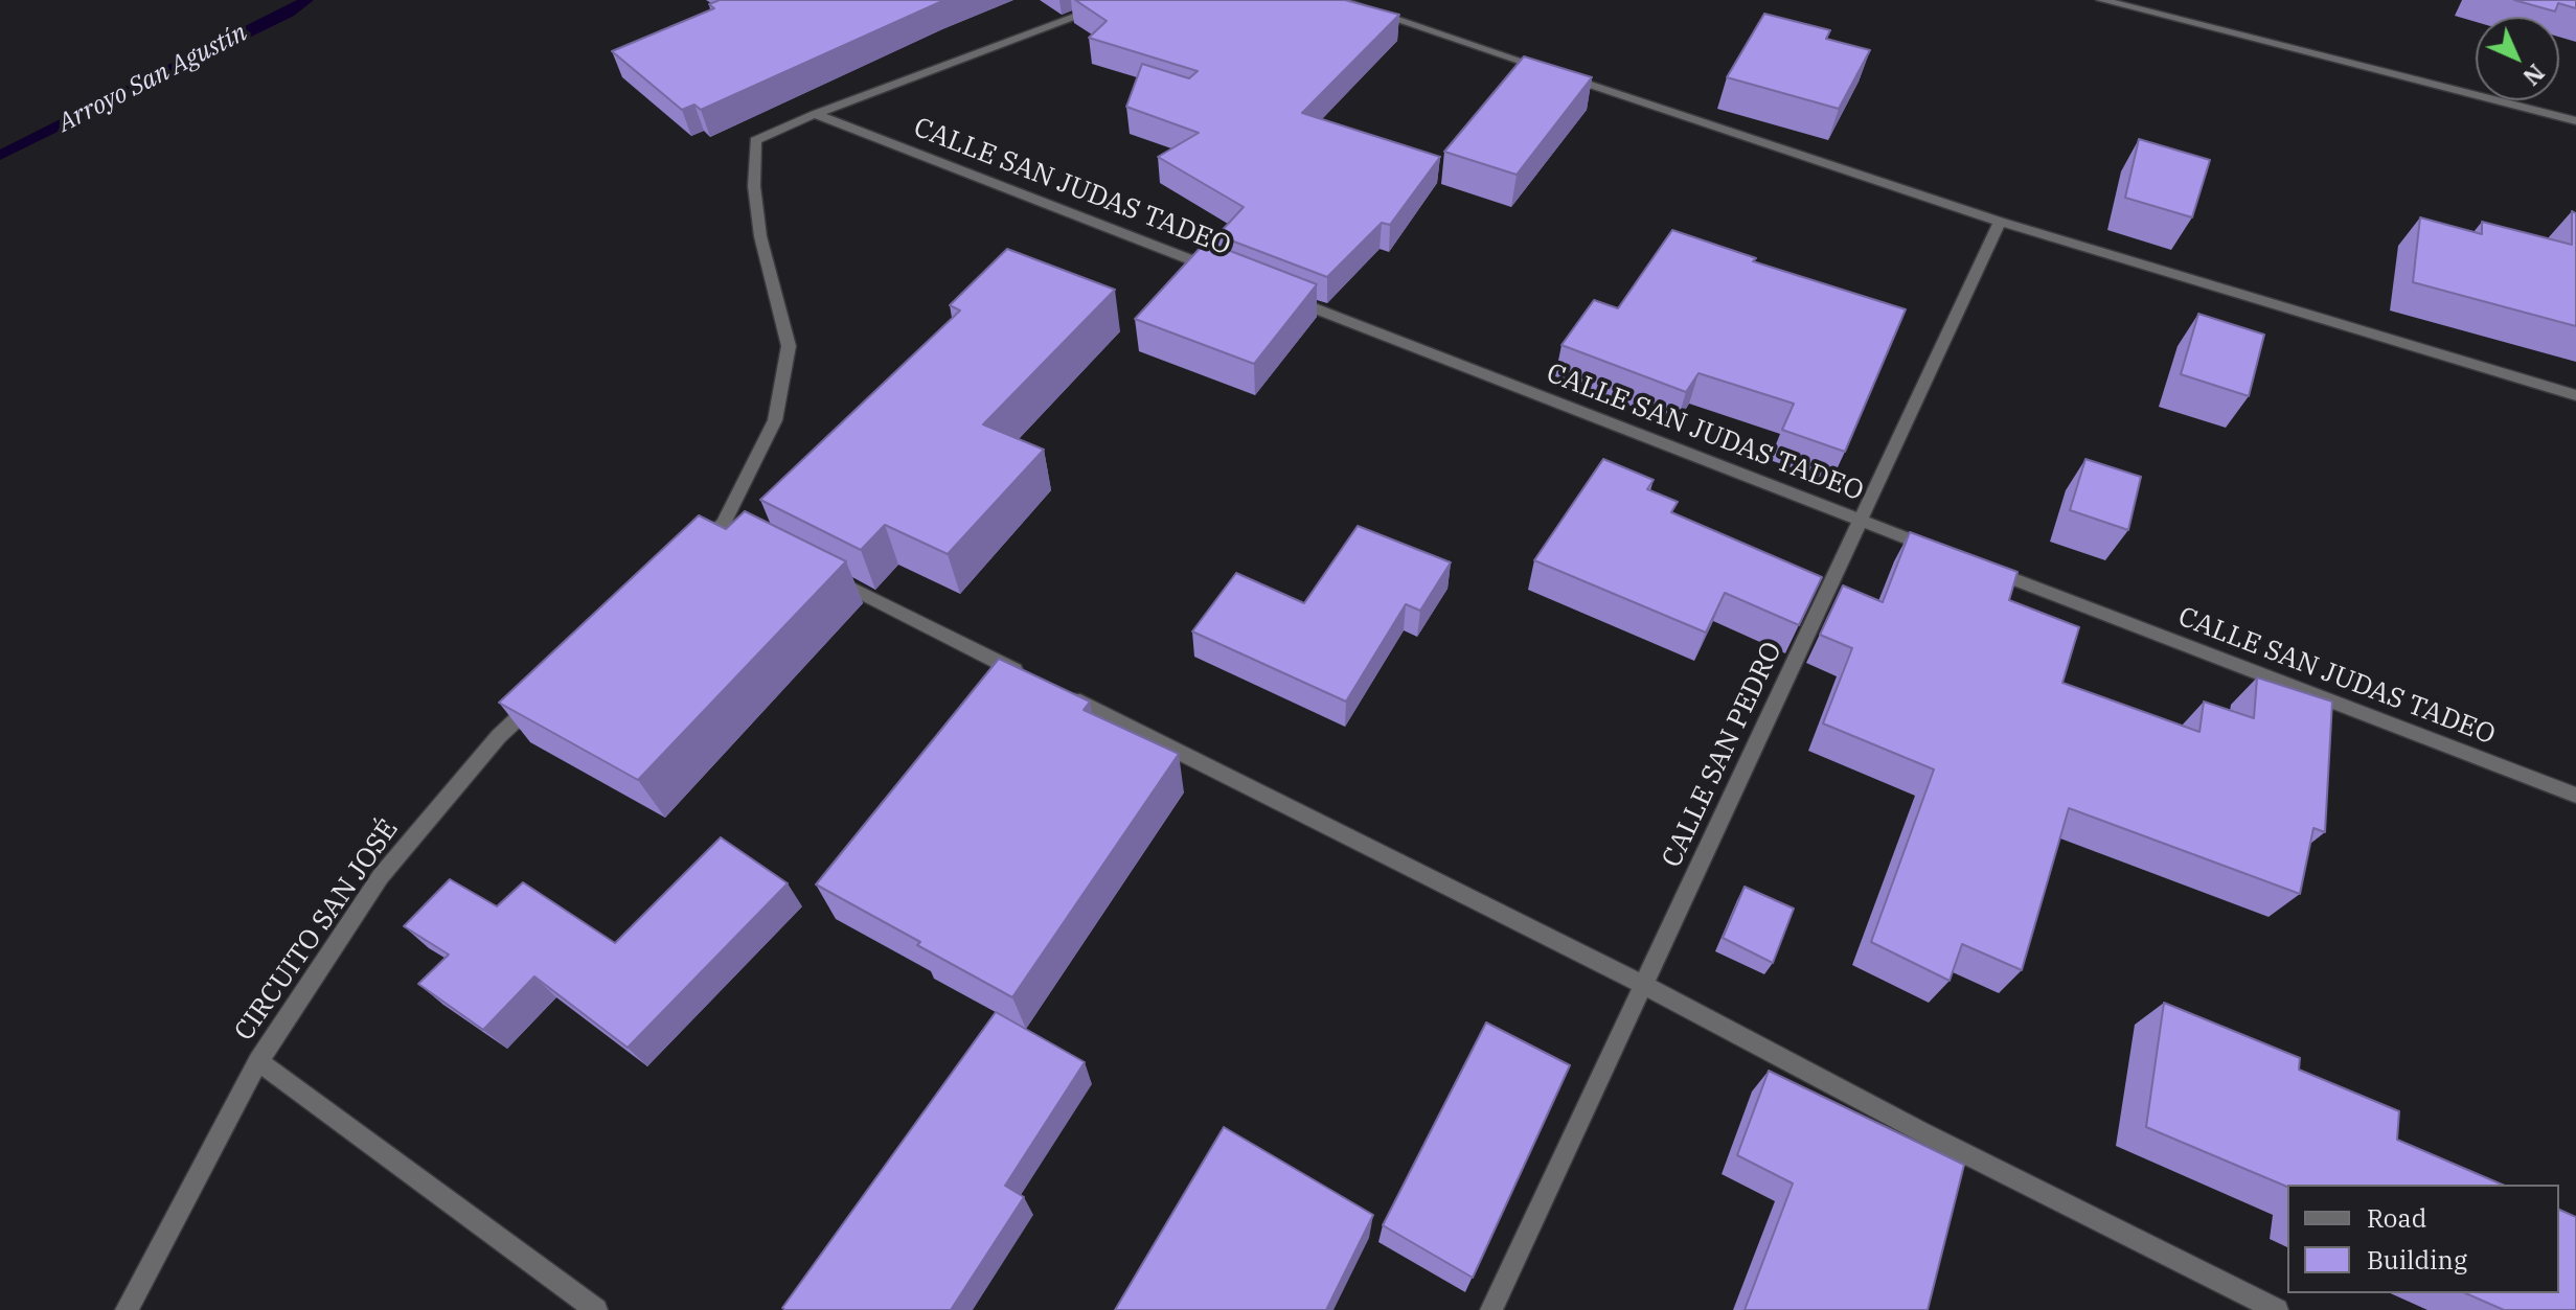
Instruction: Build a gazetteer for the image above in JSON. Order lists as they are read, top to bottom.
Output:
{
  "streets": {
    "street": ["CALLE SAN JUDAS TADEO", "CALLE SAN PEDRO", "CIRCUITO SAN JOSÉ"]
  },
  "crossings": [
    ["CALLE SAN JUDAS TADEO", "CALLE SAN PEDRO"]
  ],
  "water": ["Arroyo San Agustín"],
  "legend": ["Road", "Building"],
  "north": "bottom right"
}
